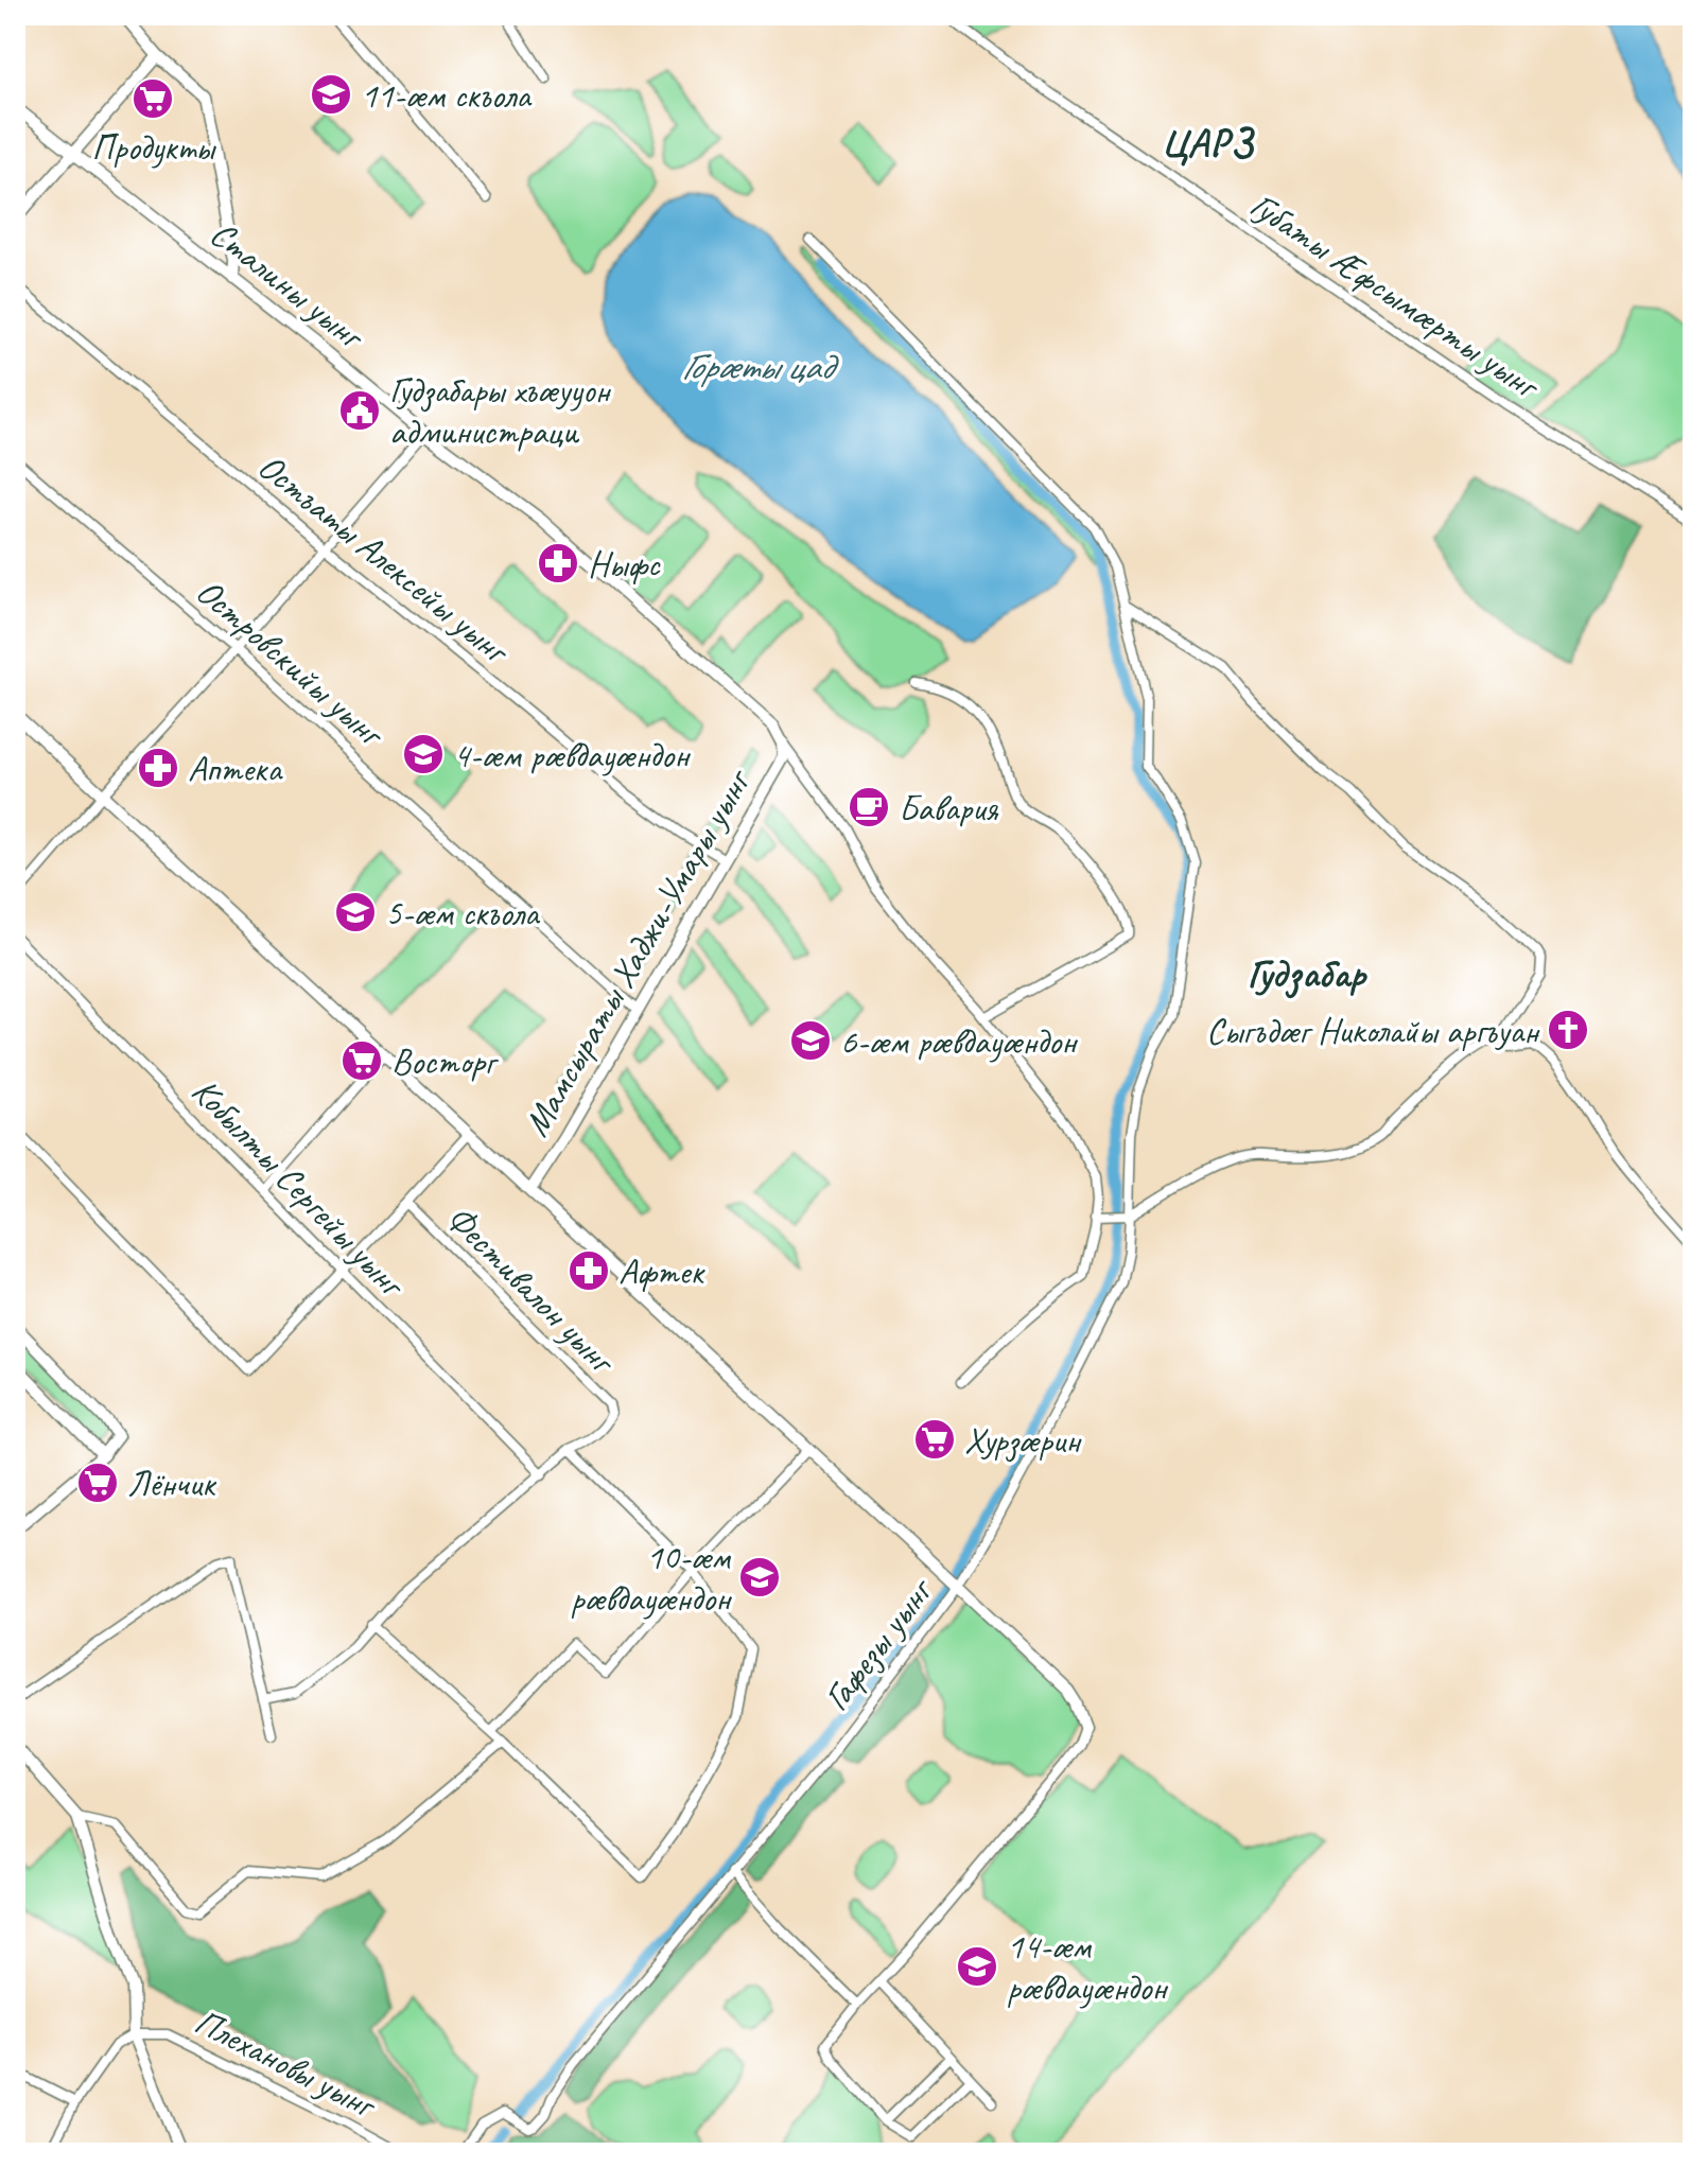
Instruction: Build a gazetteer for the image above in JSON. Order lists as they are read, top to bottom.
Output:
{
  "streets": {
    "street": [
      "Сталины уынг",
      "Губаты Æфсымæрты уынг",
      "Остъаты Алексейы уынг",
      "Островскийы уынг",
      "Мамсыраты Хаджи-Умары уынг",
      "Кобылты Сергейы уынг",
      "Фестивалон уынг",
      "Гафезы уынг",
      "Плехановы уынг"
    ]
  },
  "crossings": [
    ["Сталины уынг", "Мамсыраты Хаджи-Умары уынг"],
    ["Остъаты Алексейы уынг", "Мамсыраты Хаджи-Умары уынг"],
    ["Островскийы уынг", "Мамсыраты Хаджи-Умары уынг"]
  ],
  "districts": ["ЦАРЗ", "Гудзабар"],
  "water": ["Горӕты цад"],
  "places": {
    "school or university": [
      "11-æм скъола",
      "4-æм рӕвдауӕндон",
      "5-æм скъола",
      "6-æм рӕвдауӕндон",
      "10-æм рӕвдауӕндон",
      "14-æм рӕвдауӕндон"
    ],
    "supermarket": [
      "Продукты",
      "Восторг",
      "Хурзæрин",
      "Лёнчик"
    ],
    "public building": ["Гудзабары хъæууон администраци"],
    "pharmacy": ["Ныфс", "Аптека", "Афтек"],
    "cafe": ["Бавария"],
    "church": ["Сыгъдæг Николайы аргъуан"]
  }
}
